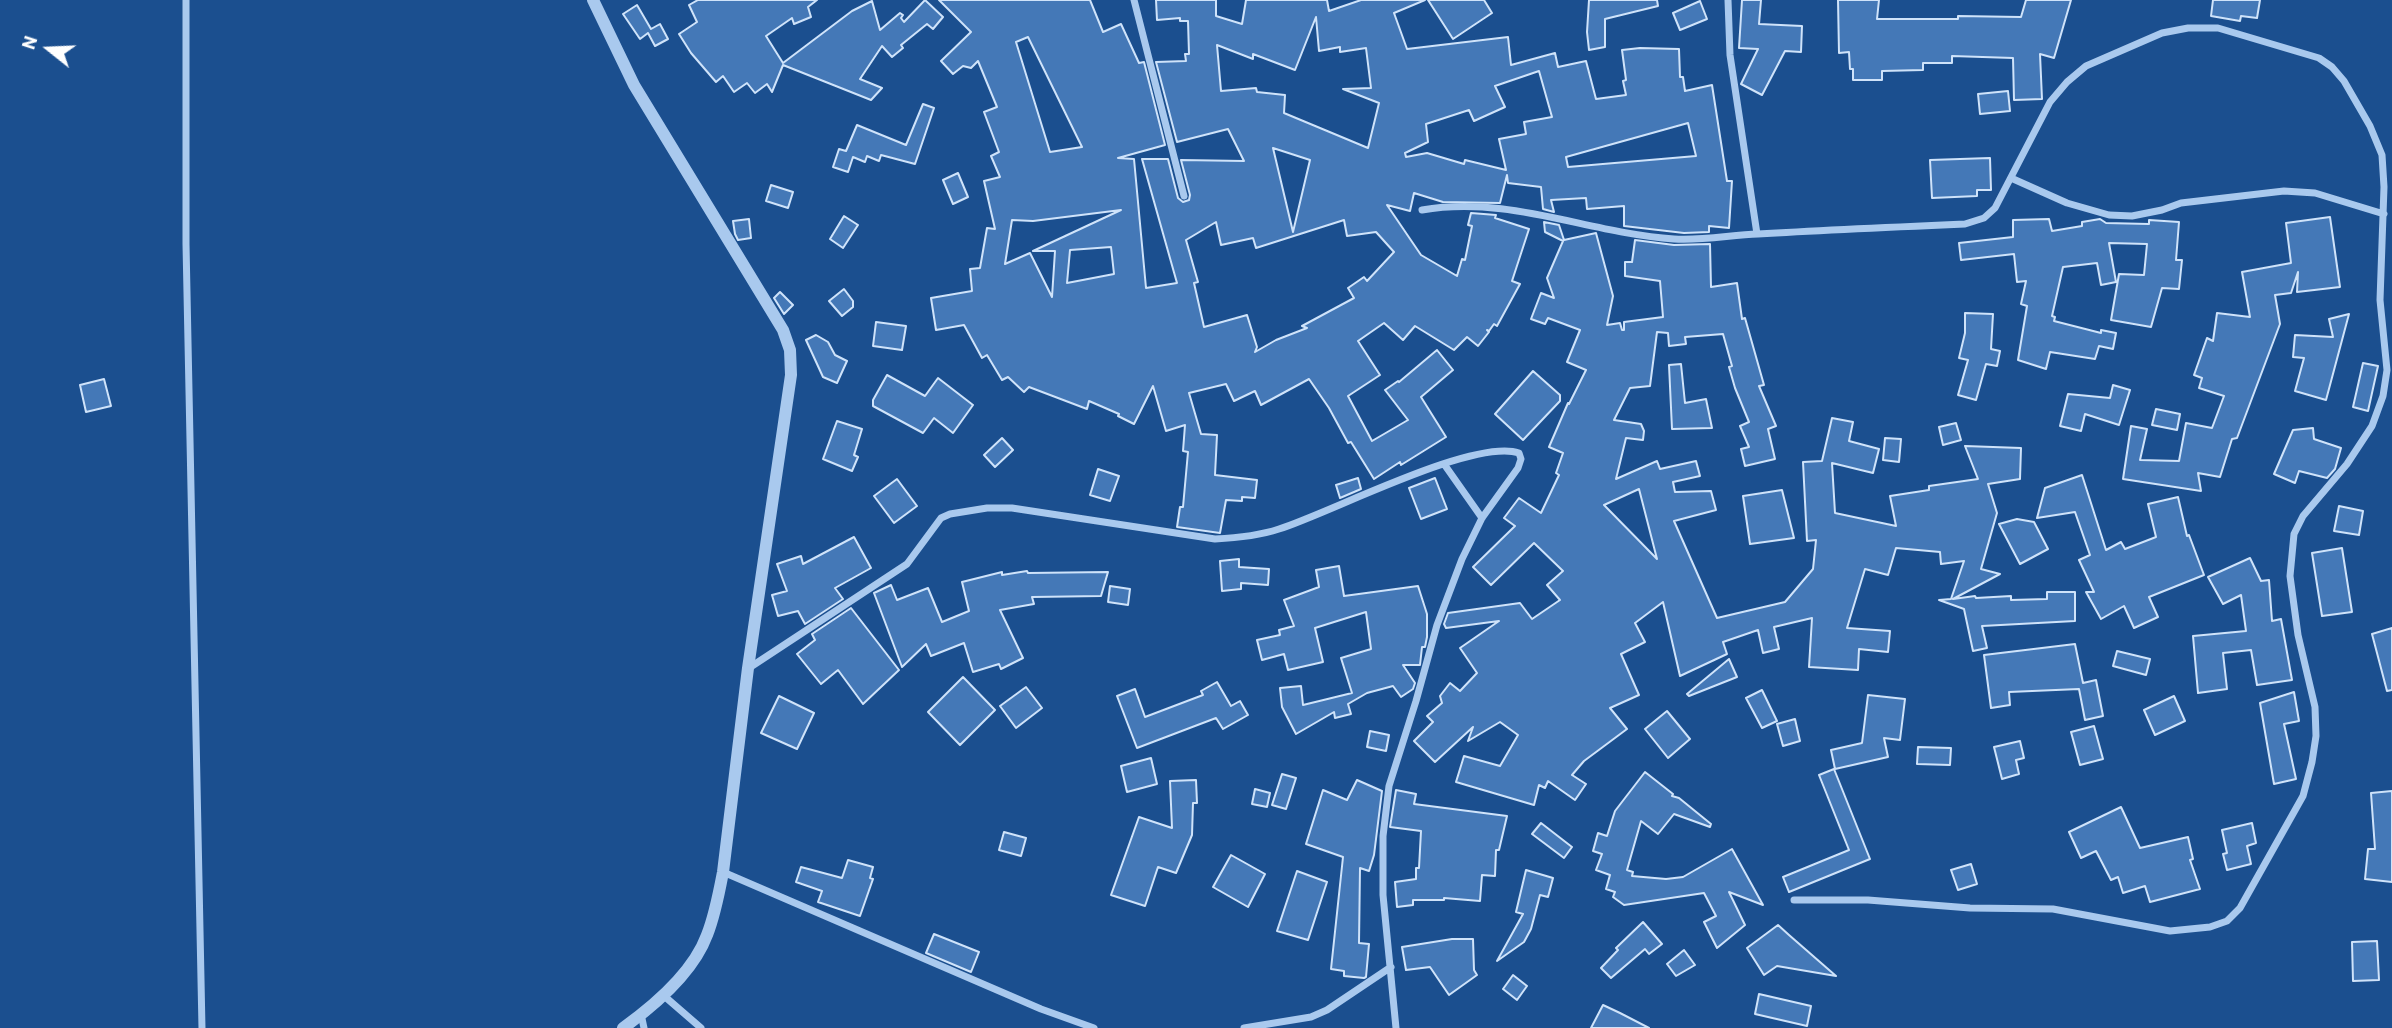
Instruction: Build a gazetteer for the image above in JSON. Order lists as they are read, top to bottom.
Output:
{
  "north": "left"
}
